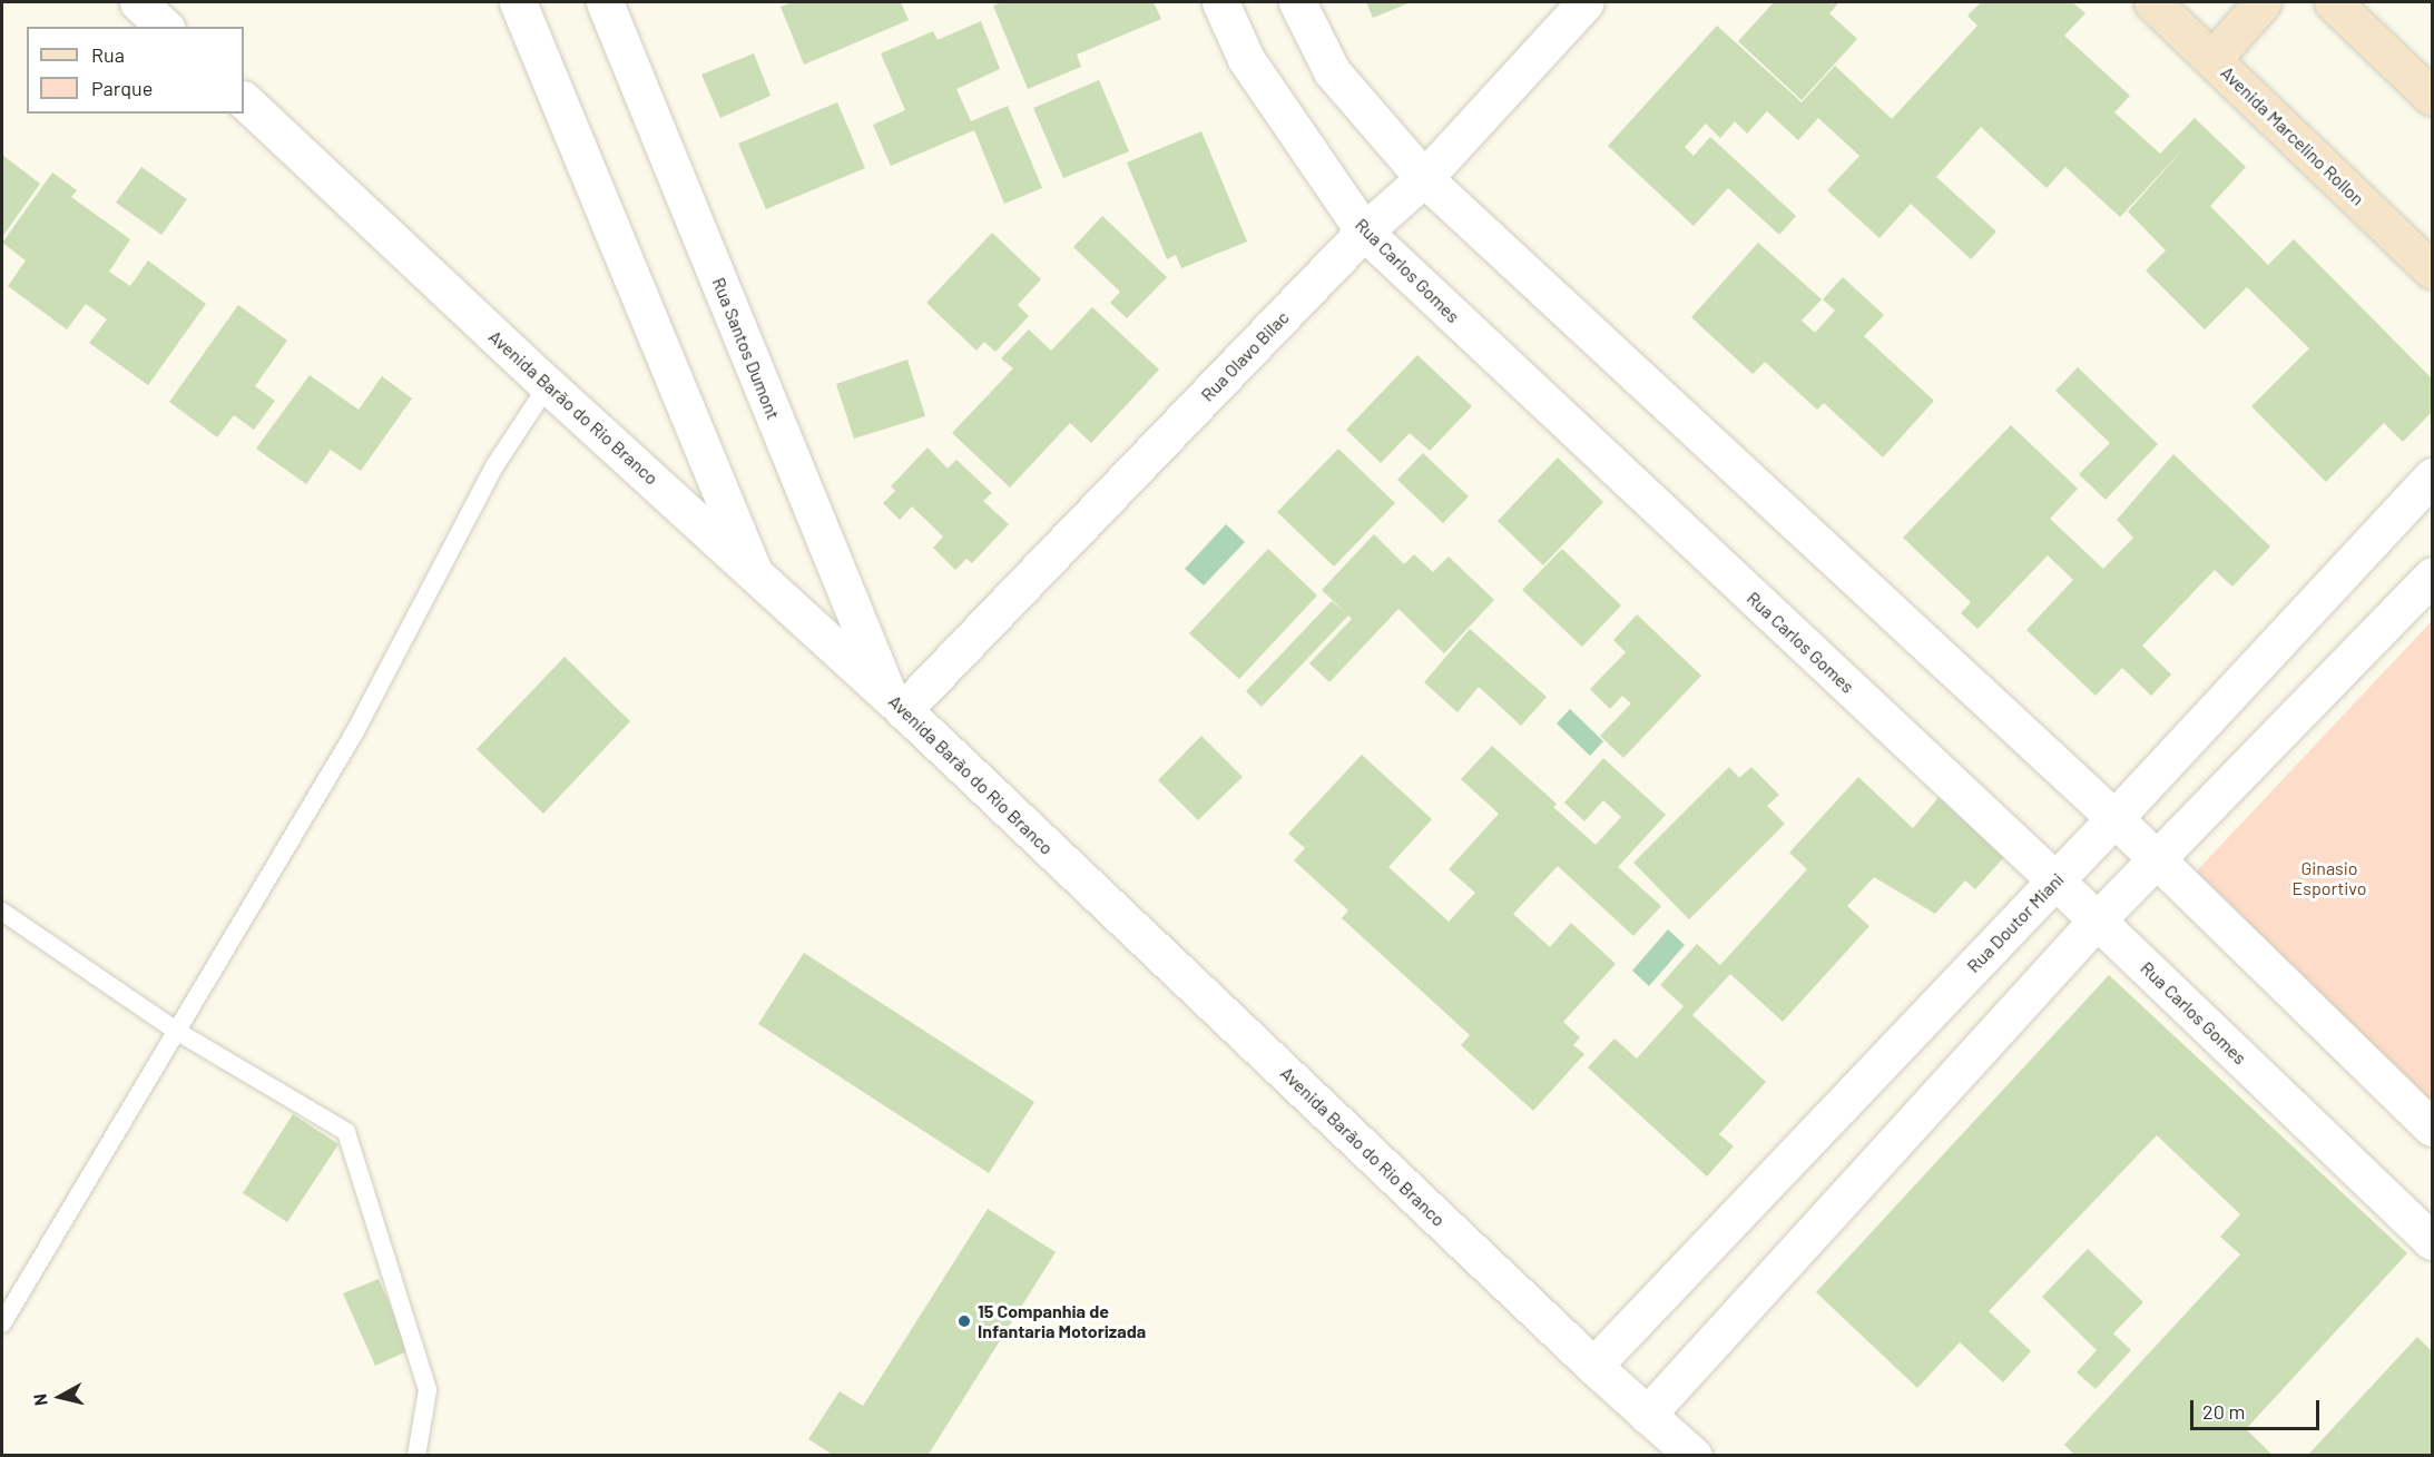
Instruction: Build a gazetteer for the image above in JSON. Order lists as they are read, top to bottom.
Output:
{
  "streets": {
    "main road": ["Avenida Marcelino Rollon"],
    "street": [
      "Rua Carlos Gomes",
      "Rua Santos Dumont",
      "Rua Olavo Bilac",
      "Avenida Barão do Rio Branco",
      "Rua Doutor Miani"
    ]
  },
  "crossings": [
    ["Rua Carlos Gomes", "Rua Olavo Bilac"],
    ["Rua Carlos Gomes", "Rua Doutor Miani"],
    ["Rua Santos Dumont", "Rua Olavo Bilac"],
    ["Rua Santos Dumont", "Avenida Barão do Rio Branco"],
    ["Rua Olavo Bilac", "Avenida Barão do Rio Branco"],
    ["Avenida Barão do Rio Branco", "Rua Doutor Miani"]
  ],
  "parks": ["Ginasio Esportivo"],
  "places": ["15 Companhia de Infantaria Motorizada"],
  "legend": ["Rua", "Parque"],
  "scale_bar": "20 m",
  "north": "left"
}
